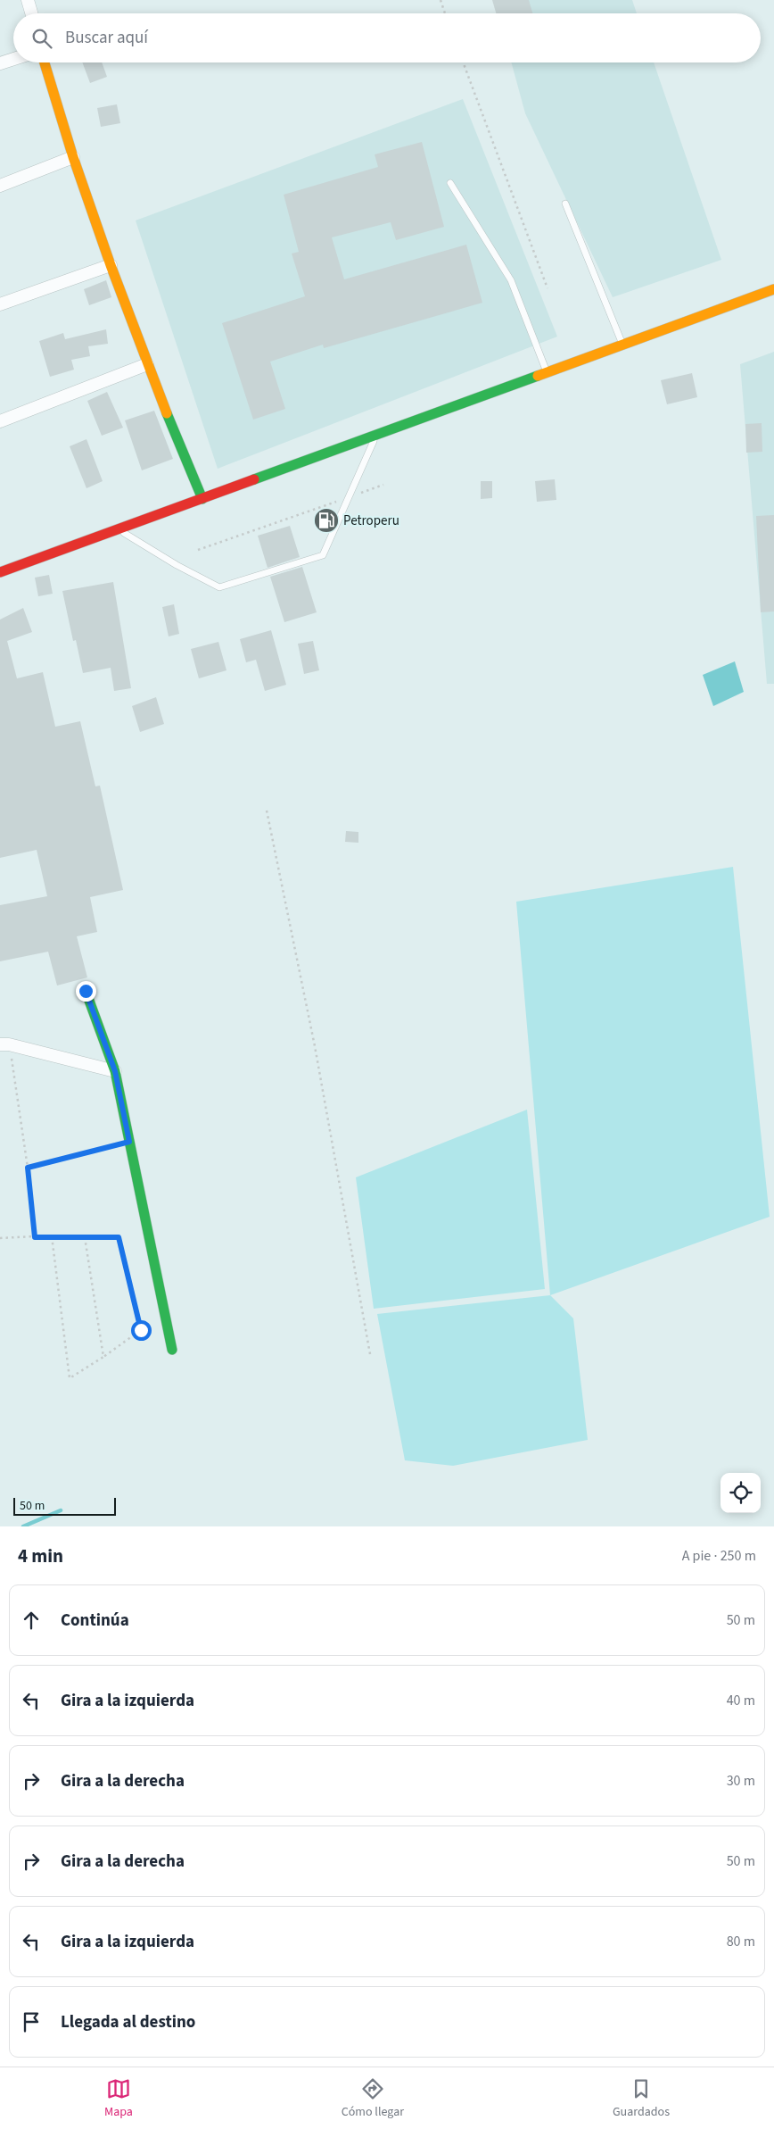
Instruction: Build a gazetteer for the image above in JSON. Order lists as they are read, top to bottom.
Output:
{
  "places": {
    "fuel station": ["Petroperu"]
  },
  "scale_bar": "50 m",
  "page": {
    "search": "Buscar aquí",
    "scale": "50 m",
    "heading": ["4 min", "A pie · 250 m"],
    "list": [
      ["Continúa", "50 m"],
      ["Gira a la izquierda", "40 m"],
      ["Gira a la derecha", "30 m"],
      ["Gira a la derecha", "50 m"],
      ["Gira a la izquierda", "80 m"],
      "Llegada al destino"
    ],
    "nav": ["Mapa", "Cómo llegar", "Guardados"]
  }
}
